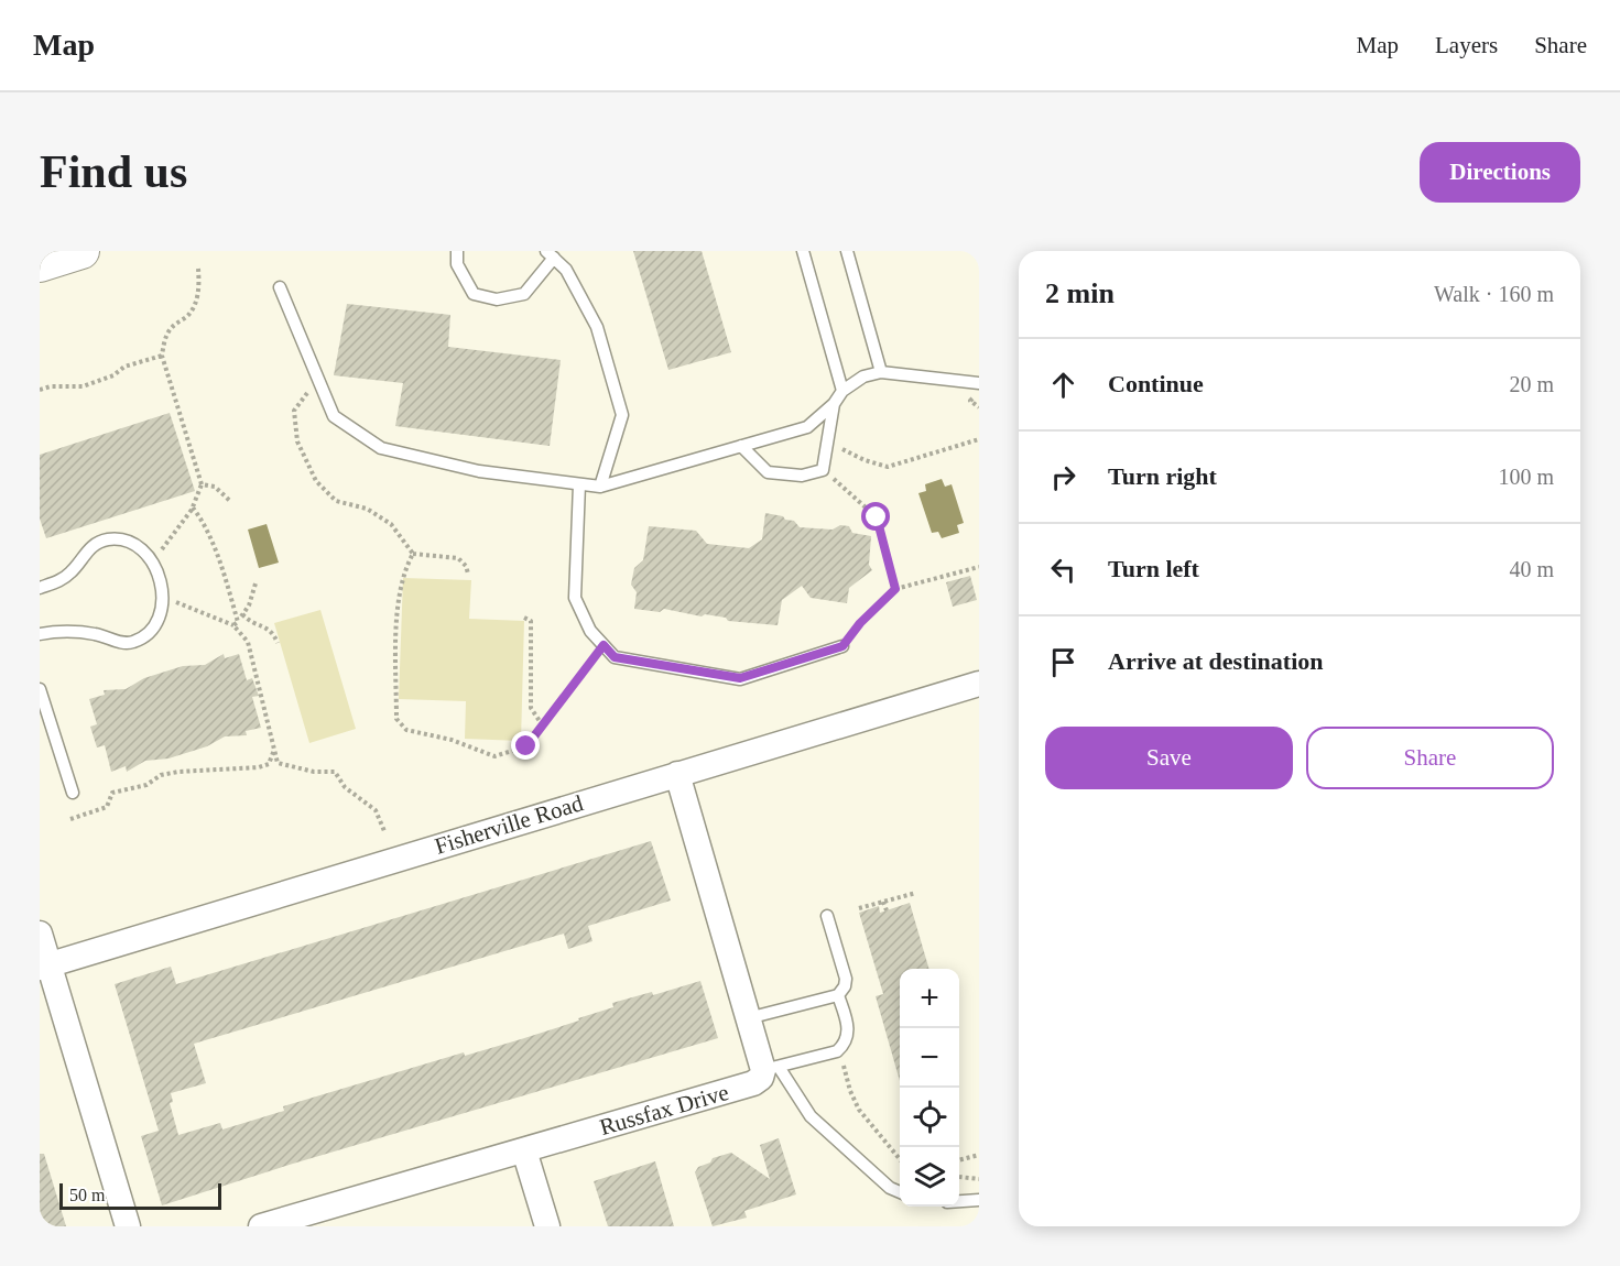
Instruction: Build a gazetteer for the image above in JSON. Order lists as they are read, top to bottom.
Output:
{
  "streets": {
    "street": ["Fisherville Road", "Russfax Drive"]
  },
  "scale_bar": "50 m",
  "page": {
    "header": "Map",
    "nav": ["Map", "Layers", "Share"],
    "buttons": [
      "Directions",
      ["Save", "Share"]
    ],
    "title": "Find us",
    "heading": ["2 min", "Walk · 160 m"],
    "list": [
      ["Continue", "20 m"],
      ["Turn right", "100 m"],
      ["Turn left", "40 m"],
      "Arrive at destination"
    ],
    "map_buttons": ["+", "−"],
    "scale": "50 m"
  }
}
